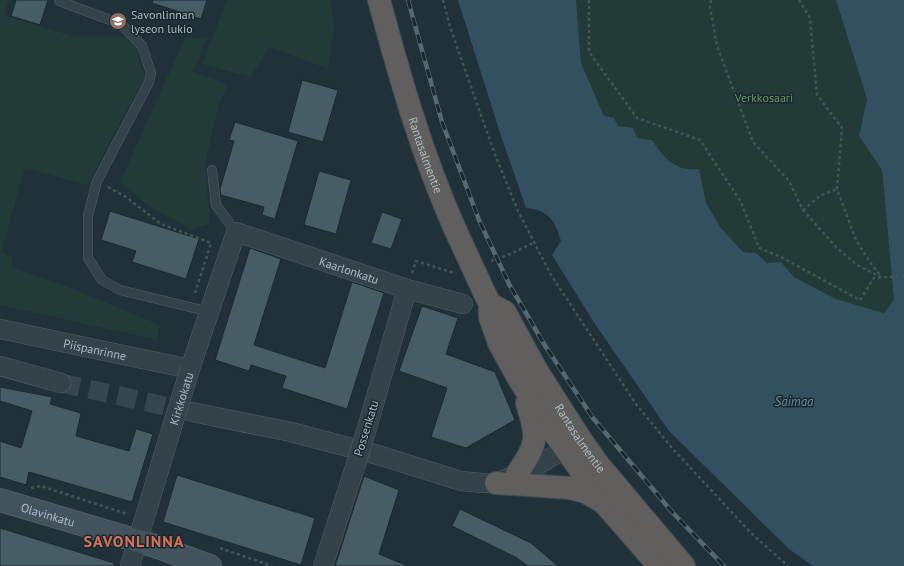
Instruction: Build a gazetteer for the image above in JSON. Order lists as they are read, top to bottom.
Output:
{
  "streets": {
    "highway": ["Rantasalmentie"],
    "main road": ["Olavinkatu"],
    "street": [
      "Kaarlonkatu",
      "Piispanrinne",
      "Kirkkokatu",
      "Possenkatu"
    ]
  },
  "crossings": [
    ["Kaarlonkatu", "Kirkkokatu"],
    ["Kaarlonkatu", "Possenkatu"],
    ["Piispanrinne", "Kirkkokatu"],
    ["Kirkkokatu", "Olavinkatu"]
  ],
  "districts": ["SAVONLINNA"],
  "water": ["Saimaa"],
  "parks": ["Verkkosaari"],
  "places": {
    "school or university": ["Savonlinnan lyseon lukio"]
  }
}
